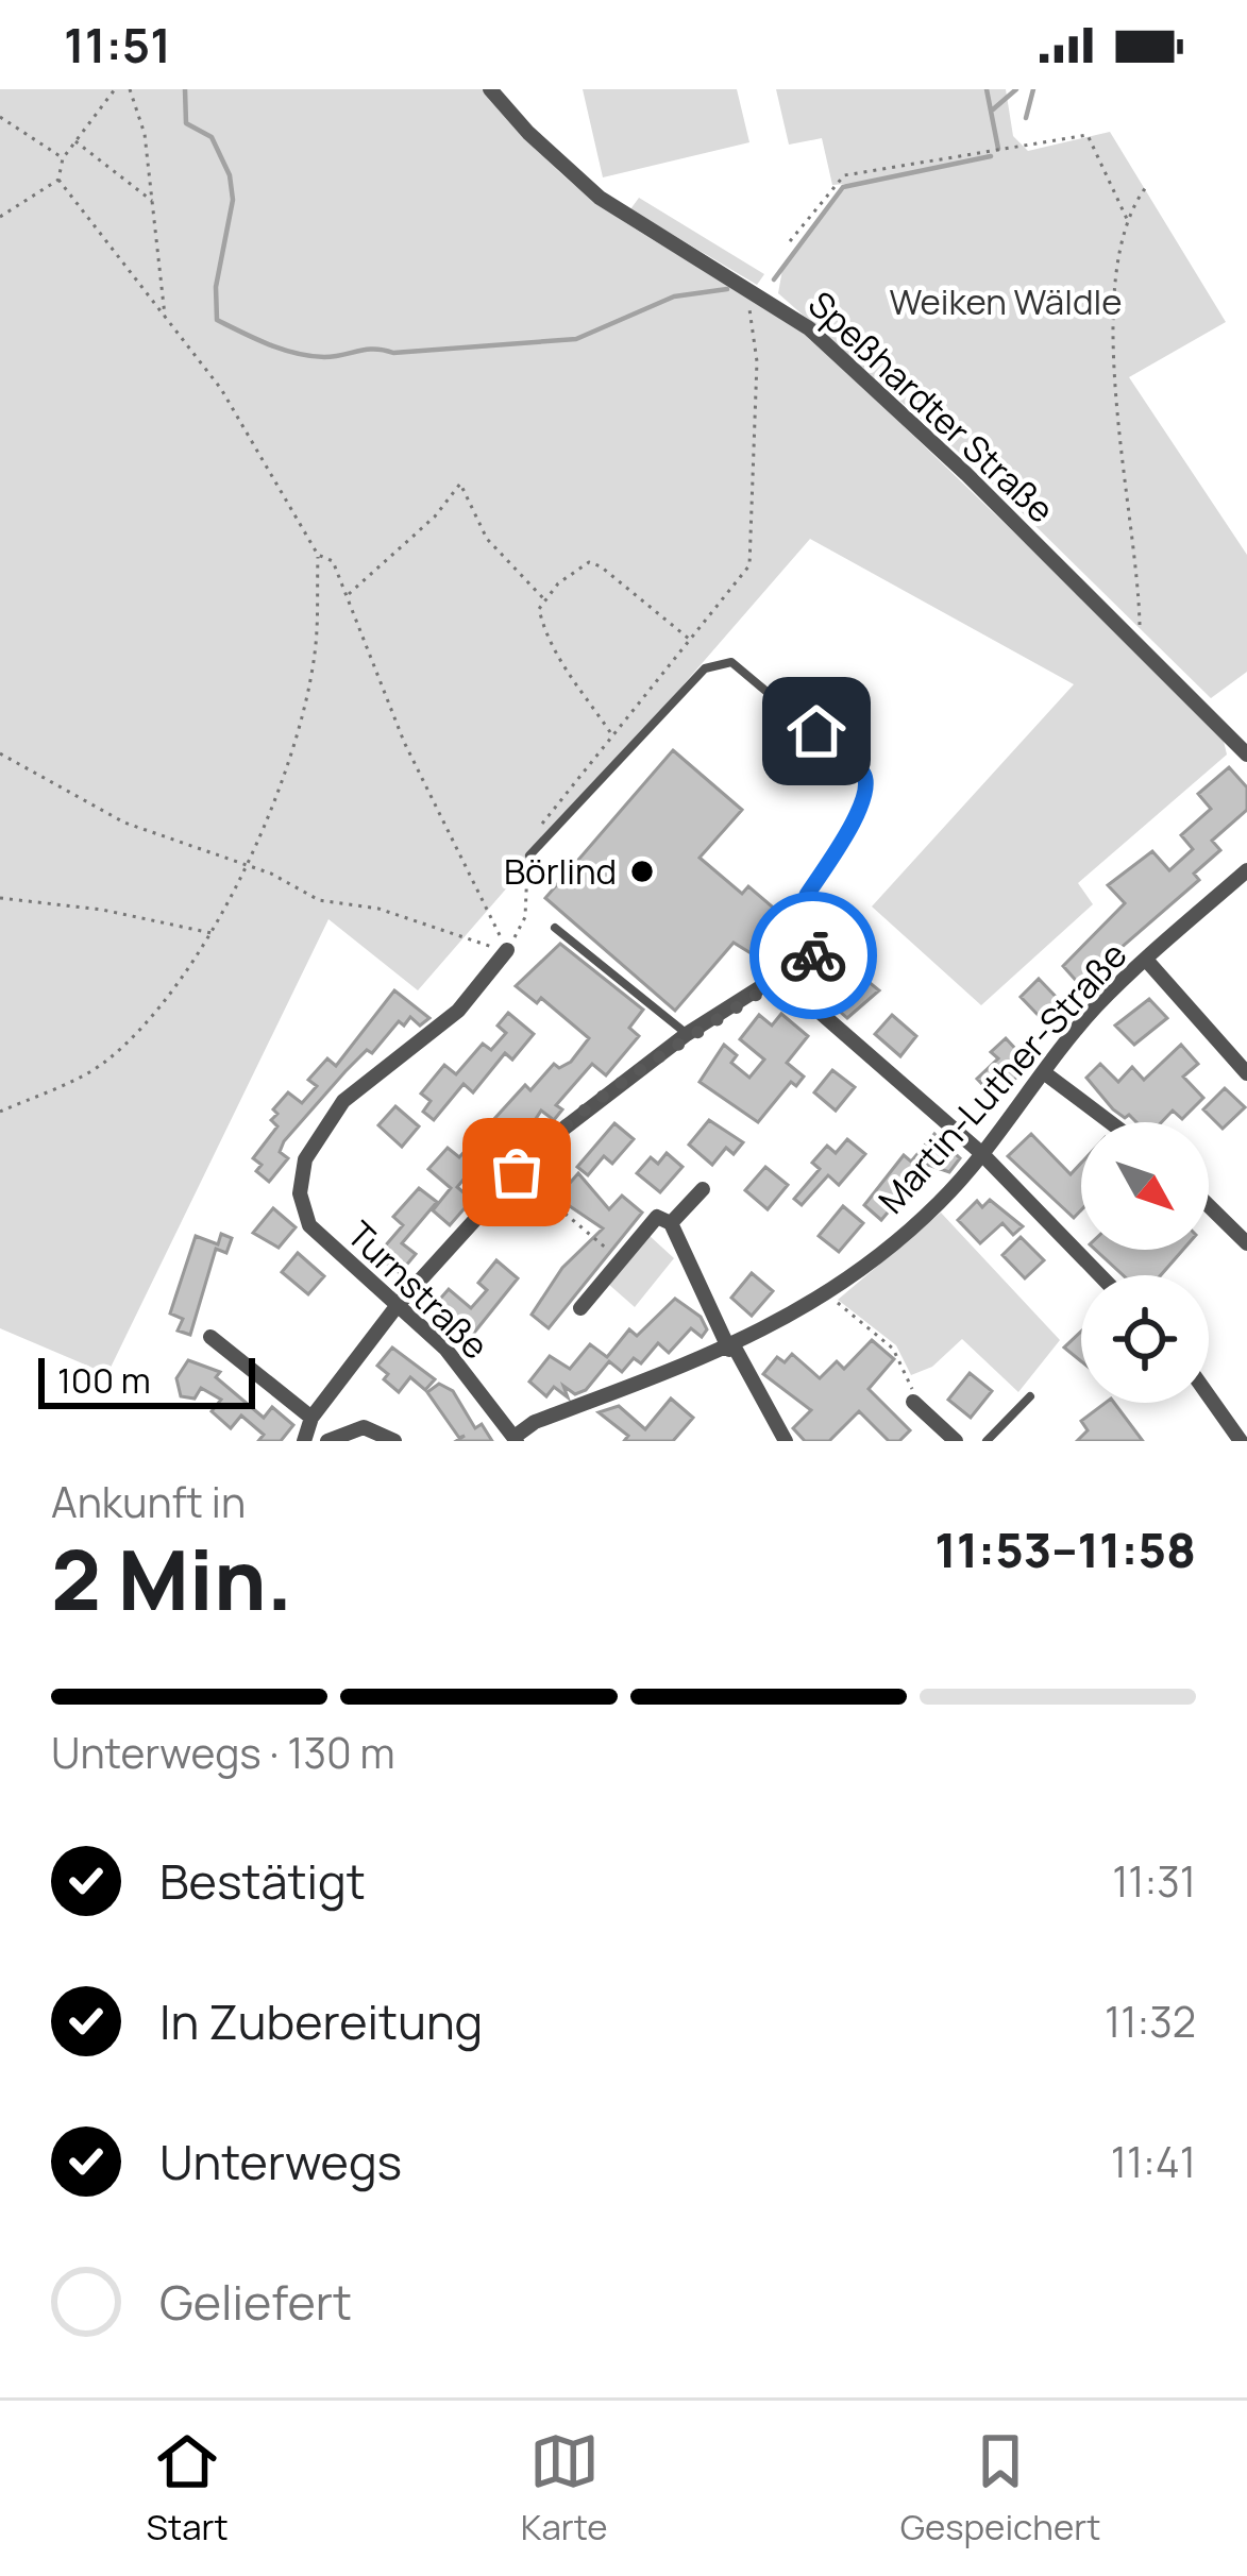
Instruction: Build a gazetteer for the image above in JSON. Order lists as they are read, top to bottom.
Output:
{
  "streets": {
    "street": ["Speßhardter Straße", "Martin-Luther-Straße", "Turnstraße"]
  },
  "crossings": [
    ["Martin-Luther-Straße", "Turnstraße"]
  ],
  "parks": ["Weiken Wäldle"],
  "places": ["Börlind"],
  "scale_bar": "100 m",
  "north": "bottom right",
  "page": {
    "status": "11:51",
    "scale": "100 m",
    "heading": ["2 Min.", "Ankunft in", "11:53–11:58"],
    "bar": "Unterwegs · 130 m",
    "list": [
      ["Bestätigt", "11:31"],
      ["In Zubereitung", "11:32"],
      ["Unterwegs", "11:41"],
      "Geliefert"
    ],
    "tabs": ["Start", "Karte", "Gespeichert"]
  }
}
